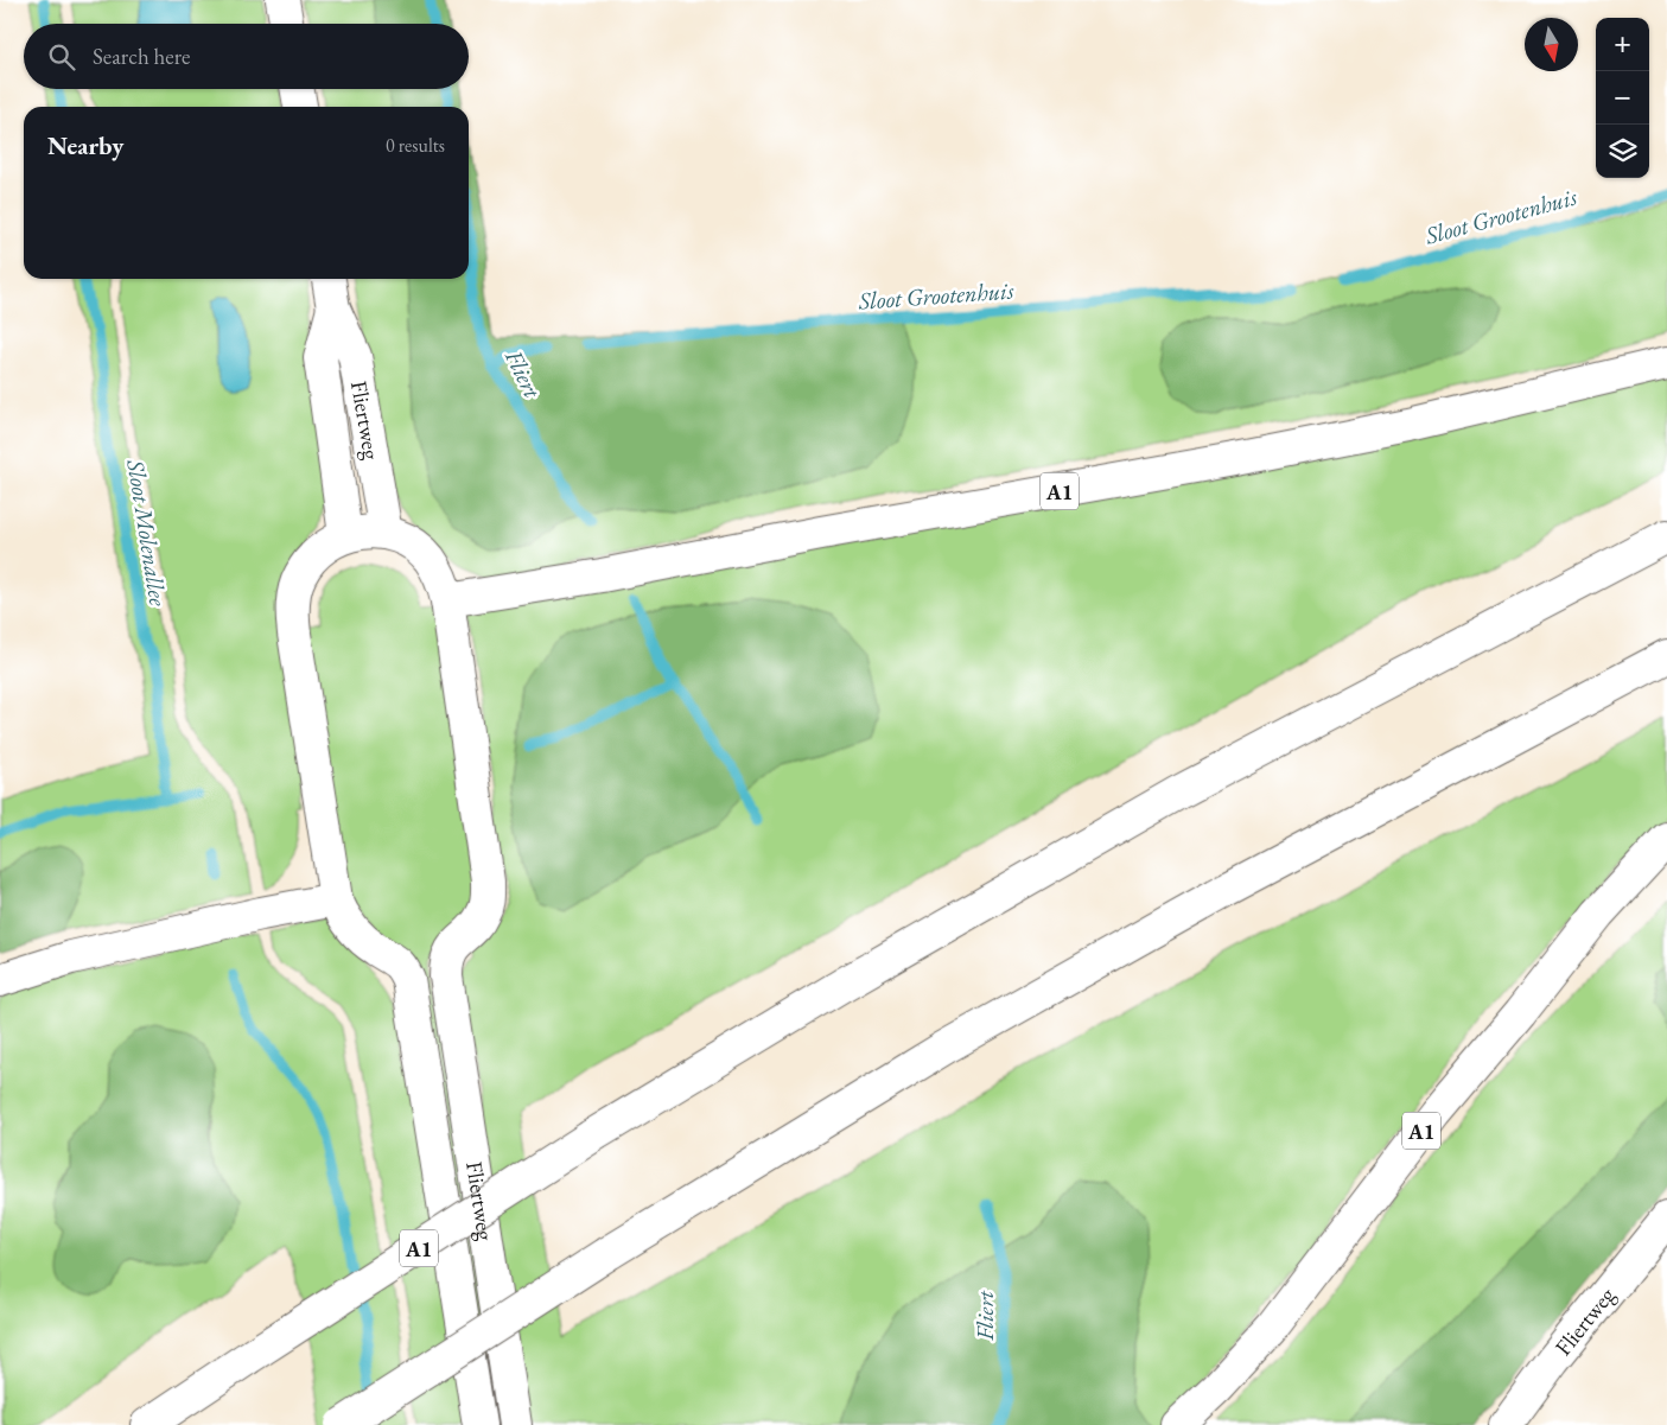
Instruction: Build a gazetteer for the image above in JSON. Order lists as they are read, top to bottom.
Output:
{
  "streets": {
    "main road": ["Fliertweg", "A1"]
  },
  "crossings": [
    ["Fliertweg", "A1"]
  ],
  "water": ["Sloot Grootenhuis", "Fliert", "Sloot Molenallee"],
  "north": "bottom",
  "page": {
    "map_buttons": ["+", "−"],
    "search": "Search here",
    "heading": ["Nearby", "0 results"]
  }
}
